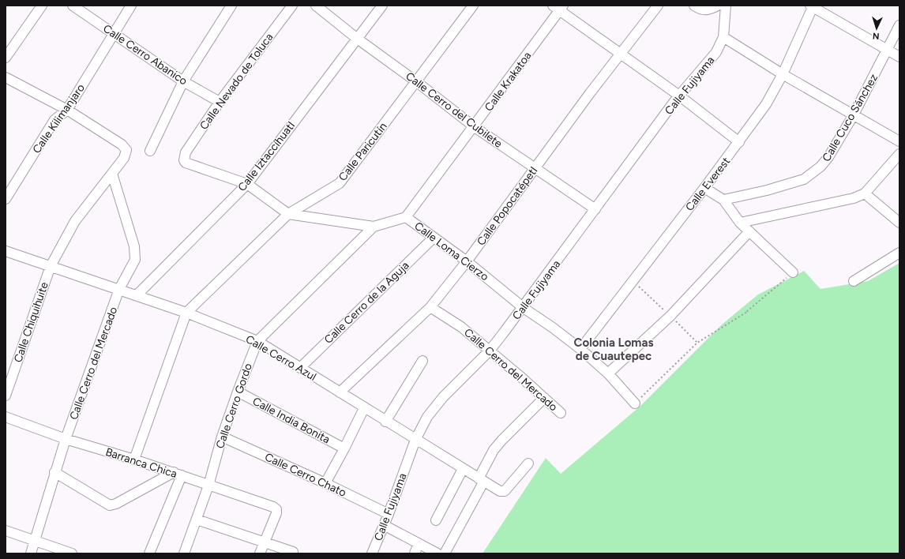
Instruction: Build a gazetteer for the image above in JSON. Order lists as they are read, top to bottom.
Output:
{
  "streets": {
    "street": [
      "Calle Cerro Abanico",
      "Calle Nevado de Toluca",
      "Calle Krakatoa",
      "Calle Fujiyama",
      "Calle Cerro del Cubilete",
      "Calle Cuco Sánchez",
      "Calle Kilimanjaro",
      "Calle Paricutín",
      "Calle Iztaccíhuatl",
      "Calle Everest",
      "Calle Popocatépetl",
      "Calle Loma Cierzo",
      "Calle Cerro de la Aguja",
      "Calle Chiquihuite",
      "Calle Cerro Azul",
      "Calle Cerro del Mercado",
      "Calle Cerro Gordo",
      "Calle India Bonita",
      "Barranca Chica",
      "Calle Cerro Chato"
    ]
  },
  "crossings": [
    ["Calle Cerro Abanico", "Calle Nevado de Toluca"],
    ["Calle Cerro Abanico", "Calle Kilimanjaro"],
    ["Calle Nevado de Toluca", "Calle Loma Cierzo"],
    ["Calle Krakatoa", "Calle Cerro del Cubilete"],
    ["Calle Krakatoa", "Calle Loma Cierzo"],
    ["Calle Fujiyama", "Calle Cerro del Cubilete"],
    ["Calle Fujiyama", "Calle Loma Cierzo"],
    ["Calle Fujiyama", "Calle Cerro Azul"],
    ["Calle Fujiyama", "Calle Cerro del Mercado"],
    ["Calle Fujiyama", "Calle Cerro Chato"],
    ["Calle Cerro del Cubilete", "Calle Paricutín"],
    ["Calle Cerro del Cubilete", "Calle Iztaccíhuatl"],
    ["Calle Cerro del Cubilete", "Calle Popocatépetl"],
    ["Calle Kilimanjaro", "Calle Chiquihuite"],
    ["Calle Paricutín", "Calle Loma Cierzo"],
    ["Calle Paricutín", "Calle Cerro Azul"],
    ["Calle Iztaccíhuatl", "Calle Loma Cierzo"],
    ["Calle Iztaccíhuatl", "Calle Cerro Azul"],
    ["Calle Everest", "Calle Loma Cierzo"],
    ["Calle Popocatépetl", "Calle Loma Cierzo"],
    ["Calle Popocatépetl", "Calle Cerro Azul"],
    ["Calle Popocatépetl", "Calle Cerro del Mercado"],
    ["Calle Loma Cierzo", "Calle Cerro de la Aguja"],
    ["Calle Loma Cierzo", "Calle Cerro Gordo"],
    ["Calle Cerro de la Aguja", "Calle Cerro Azul"],
    ["Calle Chiquihuite", "Calle Cerro Azul"],
    ["Calle Chiquihuite", "Calle Cerro del Mercado"],
    ["Calle Cerro Azul", "Calle Cerro del Mercado"],
    ["Calle Cerro Azul", "Calle Cerro Gordo"],
    ["Calle Cerro del Mercado", "Barranca Chica"],
    ["Calle Cerro Gordo", "Calle India Bonita"],
    ["Calle Cerro Gordo", "Barranca Chica"],
    ["Calle Cerro Gordo", "Calle Cerro Chato"]
  ],
  "districts": ["Colonia Lomas de Cuautepec"],
  "north": "bottom"
}
